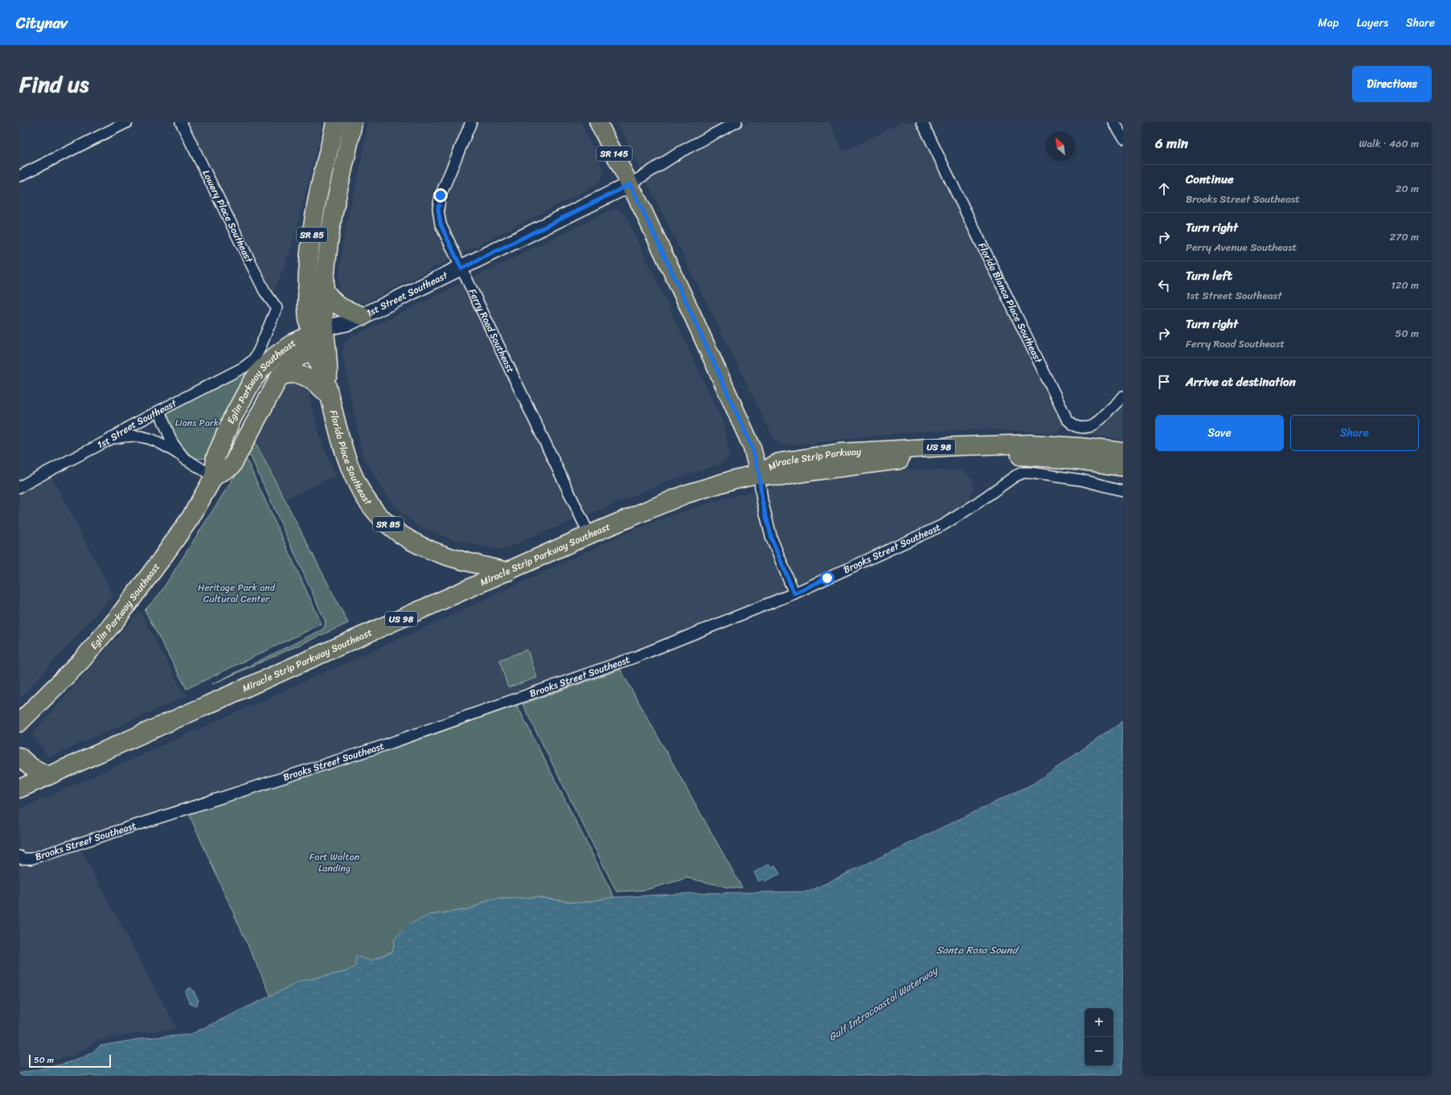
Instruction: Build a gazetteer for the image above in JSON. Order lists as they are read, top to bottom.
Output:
{
  "streets": {
    "highway": [
      "SR 85",
      "Eglin Parkway Southeast",
      "US 98",
      "Florida Place Southeast",
      "Miracle Strip Parkway",
      "Miracle Strip Parkway Southeast"
    ],
    "main road": ["SR 145"],
    "street": [
      "Lowery Place Southeast",
      "1st Street Southeast",
      "Florida Blanca Place Southeast",
      "Ferry Road Southeast",
      "Brooks Street Southeast"
    ]
  },
  "crossings": [
    ["SR 145", "1st Street Southeast"],
    ["SR 145", "Miracle Strip Parkway"],
    ["SR 145", "Miracle Strip Parkway Southeast"],
    ["Lowery Place Southeast", "1st Street Southeast"],
    ["SR 85", "Eglin Parkway Southeast"],
    ["SR 85", "Florida Place Southeast"],
    ["1st Street Southeast", "Ferry Road Southeast"],
    ["1st Street Southeast", "Eglin Parkway Southeast"],
    ["Ferry Road Southeast", "Miracle Strip Parkway Southeast"],
    ["Florida Place Southeast", "Miracle Strip Parkway Southeast"],
    ["Miracle Strip Parkway", "Miracle Strip Parkway Southeast"]
  ],
  "water": ["Santa Rosa Sound", "Gulf Intracoastal Waterway"],
  "parks": ["Lions Park", "Heritage Park and Cultural Center", "Fort Walton Landing"],
  "scale_bar": "50 m",
  "north": "top left",
  "page": {
    "header": "Citynav",
    "nav": ["Map", "Layers", "Share"],
    "title": "Find us",
    "buttons": [
      "Directions",
      ["Save", "Share"]
    ],
    "heading": ["6 min", "Walk · 460 m"],
    "list": [
      ["Continue", "Brooks Street Southeast", "20 m"],
      ["Turn right", "Perry Avenue Southeast", "270 m"],
      ["Turn left", "1st Street Southeast", "120 m"],
      ["Turn right", "Ferry Road Southeast", "50 m"],
      "Arrive at destination"
    ],
    "map_buttons": ["+", "−"],
    "scale": "50 m"
  }
}
